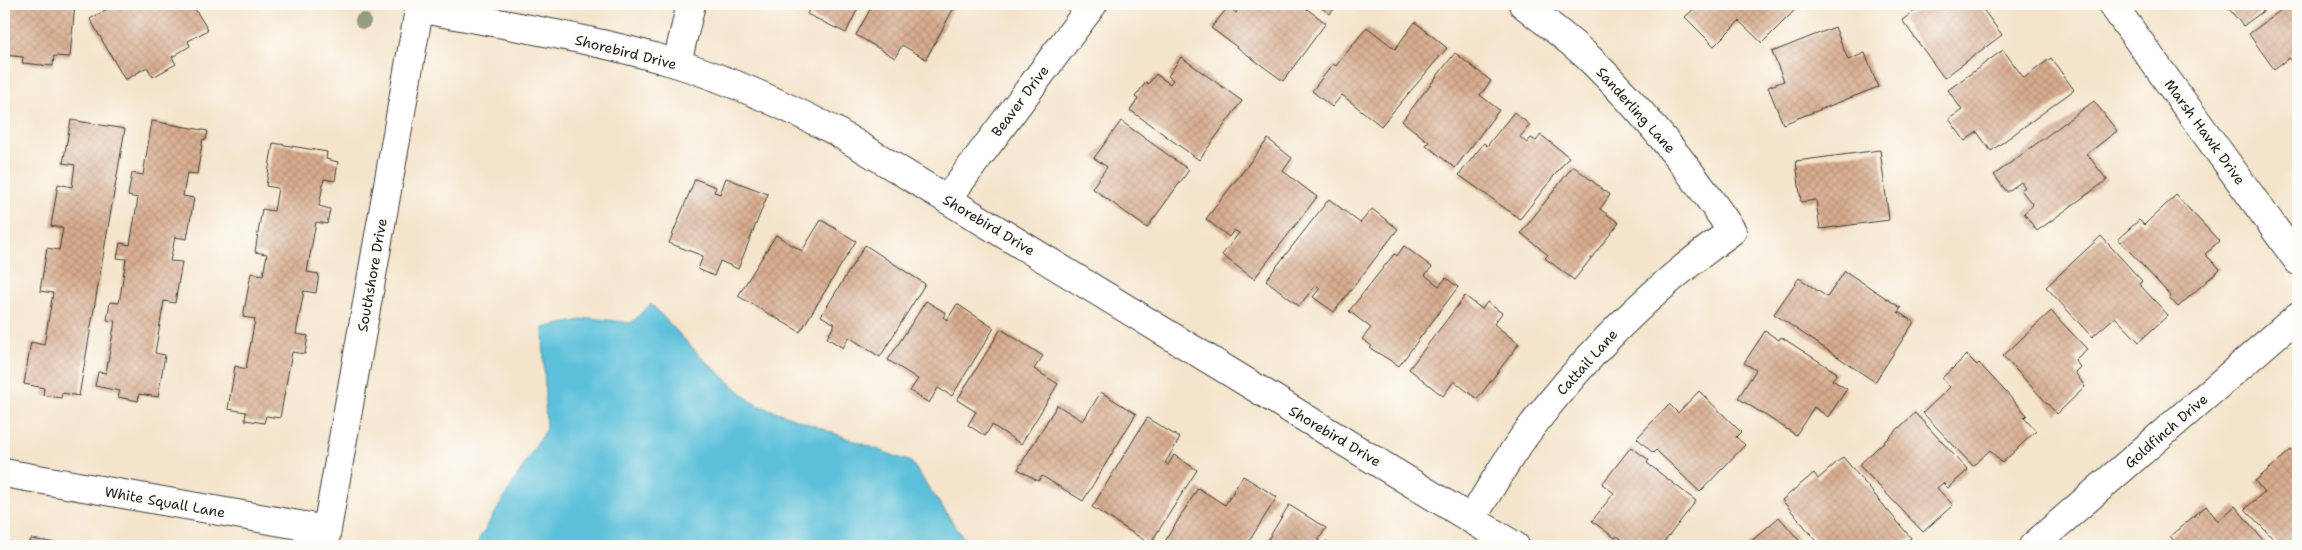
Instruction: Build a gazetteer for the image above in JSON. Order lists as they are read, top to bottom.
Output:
{
  "streets": {
    "street": [
      "Shorebird Drive",
      "Beaver Drive",
      "Sanderling Lane",
      "Marsh Hawk Drive",
      "Southshore Drive",
      "Cattail Lane",
      "Goldfinch Drive",
      "White Squall Lane"
    ]
  },
  "crossings": [
    ["Shorebird Drive", "Beaver Drive"],
    ["Shorebird Drive", "Southshore Drive"],
    ["Shorebird Drive", "Cattail Lane"],
    ["Sanderling Lane", "Cattail Lane"],
    ["Southshore Drive", "White Squall Lane"]
  ]
}
